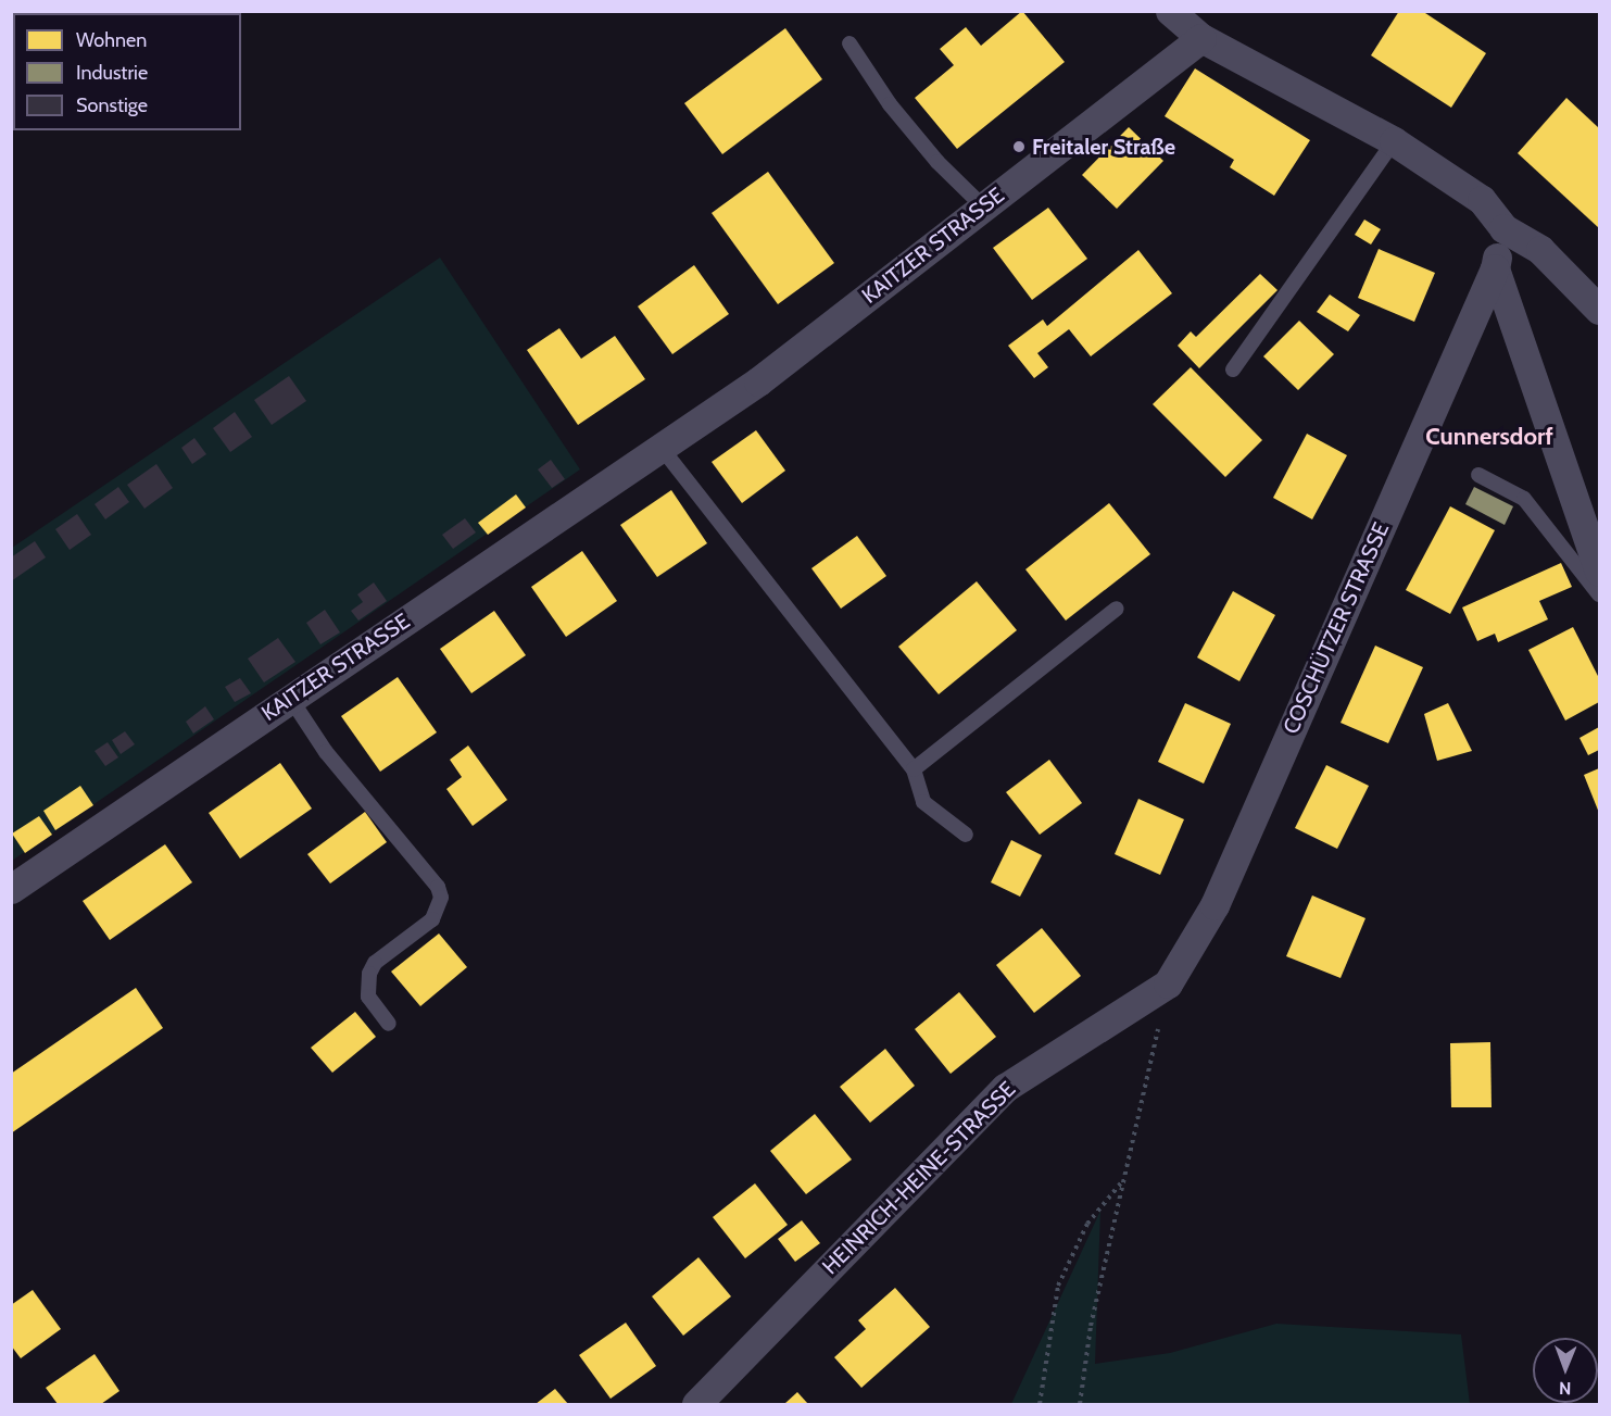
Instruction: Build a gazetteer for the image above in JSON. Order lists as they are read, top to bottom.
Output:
{
  "streets": {
    "street": ["KAITZER STRASSE", "COSCHÜTZER STRASSE", "HEINRICH-HEINE-STRASSE"]
  },
  "crossings": [
    ["COSCHÜTZER STRASSE", "HEINRICH-HEINE-STRASSE"]
  ],
  "districts": ["Cunnersdorf"],
  "places": ["Freitaler Straße"],
  "legend": ["Wohnen", "Industrie", "Sonstige"],
  "north": "bottom"
}
